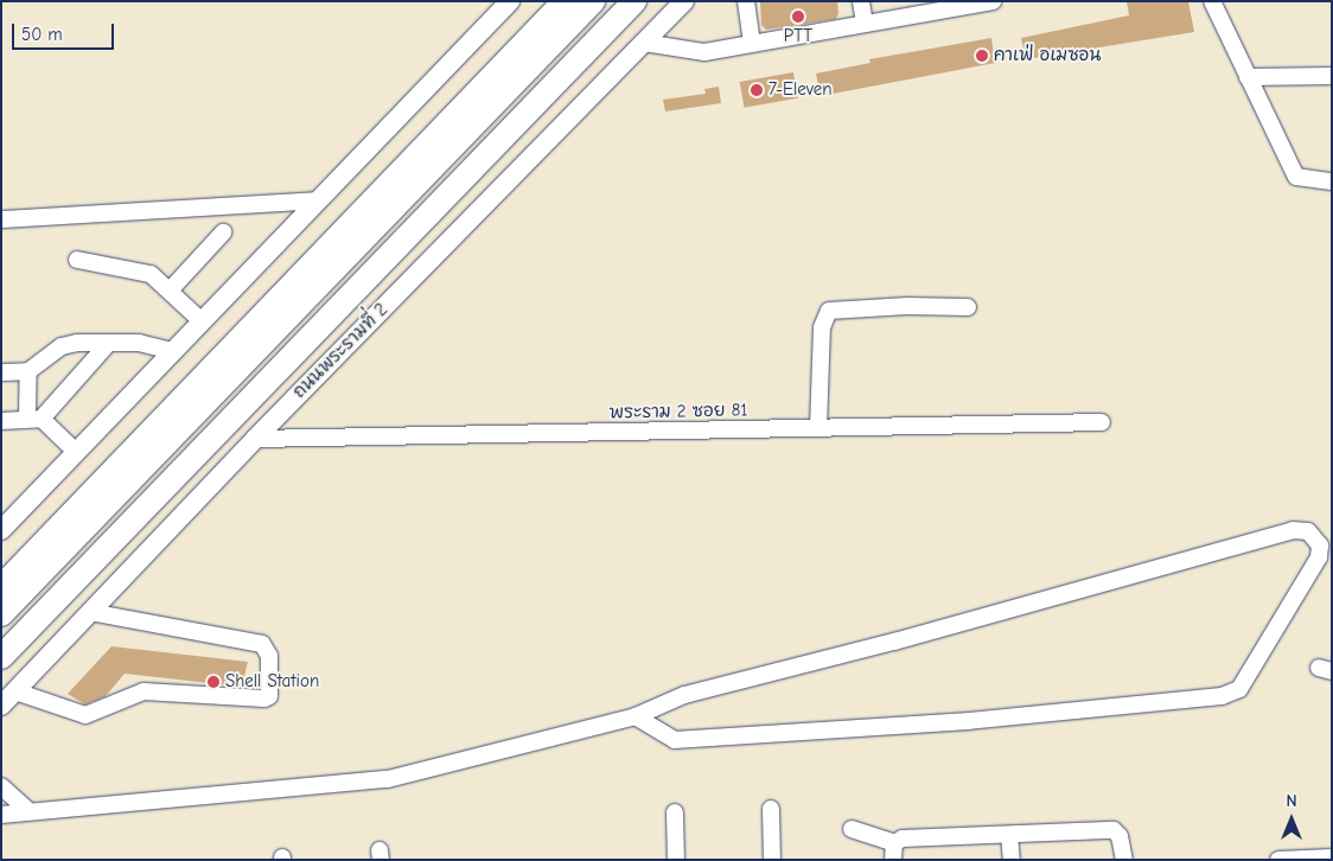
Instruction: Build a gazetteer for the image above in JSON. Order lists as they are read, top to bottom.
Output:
{
  "streets": {
    "highway": ["ถนนพระรามที่ 2"],
    "street": ["พระราม 2 ซอย 81"]
  },
  "crossings": [
    ["ถนนพระรามที่ 2", "พระราม 2 ซอย 81"]
  ],
  "places": [
    "PTT",
    "คาเฟ่ อเมซอน",
    "7-Eleven",
    "Shell Station"
  ],
  "scale_bar": "50 m",
  "north": "top"
}
